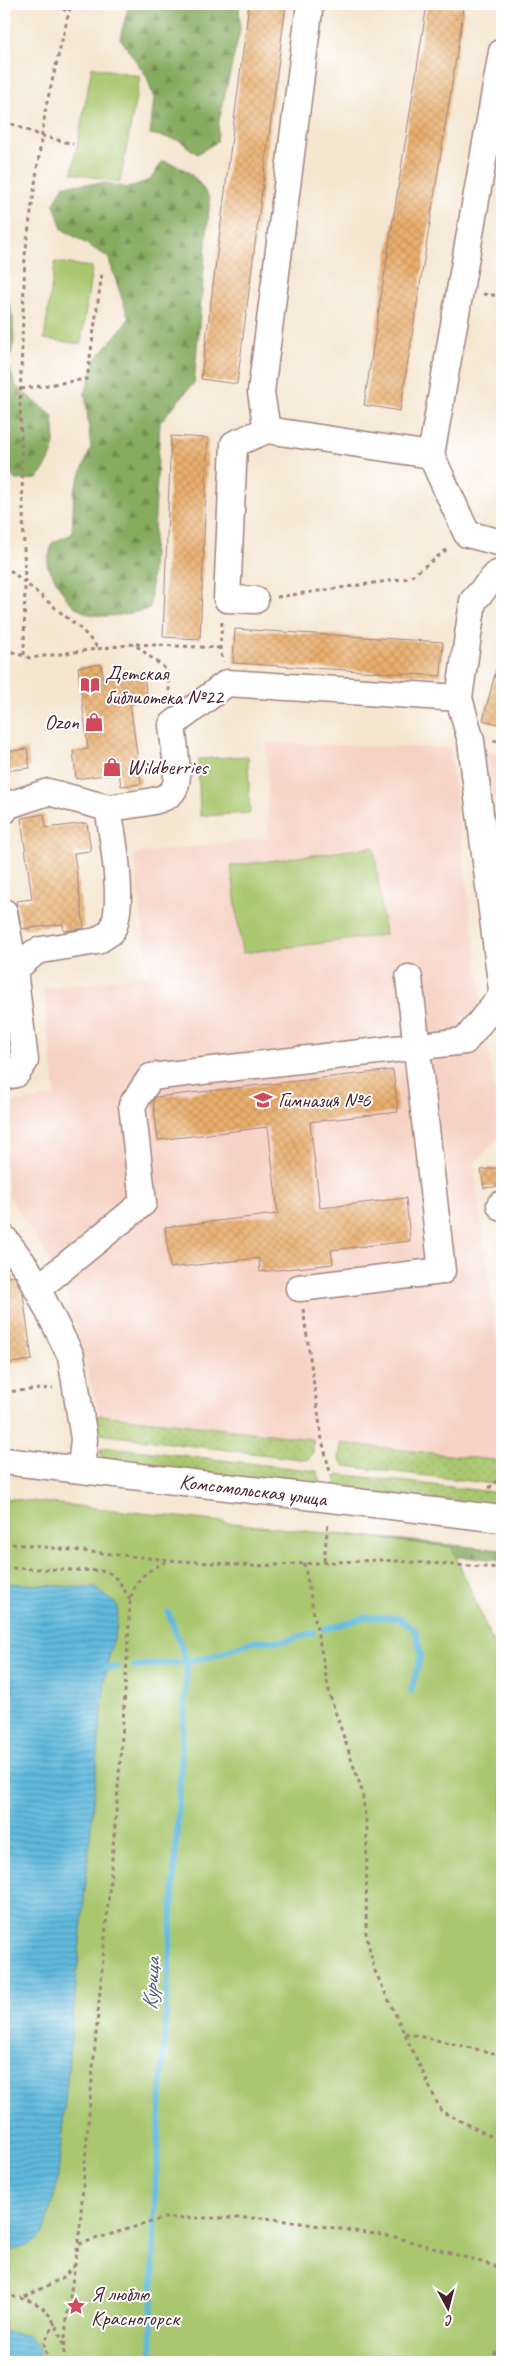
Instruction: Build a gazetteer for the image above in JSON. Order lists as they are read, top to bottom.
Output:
{
  "streets": {
    "street": ["Комсомольская улица"]
  },
  "water": ["Курица"],
  "places": {
    "library": ["Детская библиотека №22"],
    "shop": ["Ozon", "Wildberries"],
    "school or university": ["Гимназия №6"],
    "place": ["Я люблю Красногорск"]
  },
  "north": "bottom"
}
